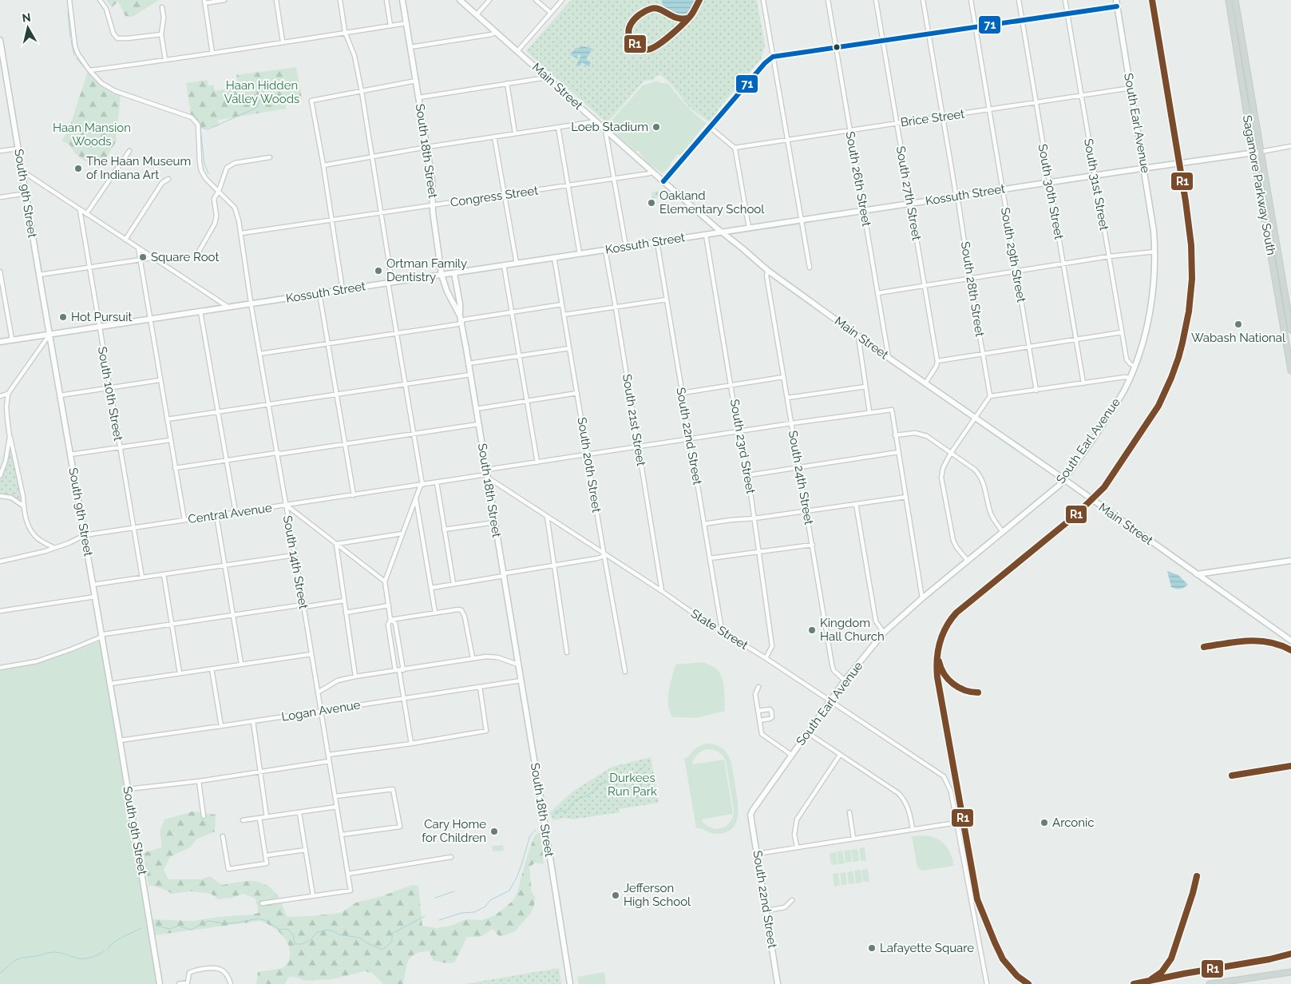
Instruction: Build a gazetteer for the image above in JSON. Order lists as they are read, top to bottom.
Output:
{
  "streets": {
    "main road": ["Sagamore Parkway South"],
    "street": [
      "Main Street",
      "Brice Street",
      "South Earl Avenue",
      "South 18th Street",
      "South 26th Street",
      "South 31st Street",
      "South 30th Street",
      "South 9th Street",
      "South 27th Street",
      "Kossuth Street",
      "Congress Street",
      "South 29th Street",
      "South 28th Street",
      "South 10th Street",
      "South 21st Street",
      "South 22nd Street",
      "South 23rd Street",
      "South 20th Street",
      "South 24th Street",
      "Central Avenue",
      "South 14th Street",
      "State Street",
      "Logan Avenue"
    ]
  },
  "crossings": [
    ["Main Street", "South Earl Avenue"],
    ["Main Street", "South 26th Street"],
    ["Main Street", "Kossuth Street"],
    ["Main Street", "Congress Street"],
    ["Main Street", "South 24th Street"],
    ["Brice Street", "South Earl Avenue"],
    ["Brice Street", "South 26th Street"],
    ["Brice Street", "South 31st Street"],
    ["Brice Street", "South 30th Street"],
    ["Brice Street", "South 27th Street"],
    ["Brice Street", "South 29th Street"],
    ["Brice Street", "South 28th Street"],
    ["South Earl Avenue", "South 31st Street"],
    ["South Earl Avenue", "Kossuth Street"],
    ["South Earl Avenue", "South 22nd Street"],
    ["South Earl Avenue", "South 24th Street"],
    ["South Earl Avenue", "State Street"],
    ["South 18th Street", "Kossuth Street"],
    ["South 18th Street", "Congress Street"],
    ["South 18th Street", "Central Avenue"],
    ["South 18th Street", "State Street"],
    ["South 18th Street", "Logan Avenue"],
    ["South 26th Street", "Kossuth Street"],
    ["South 31st Street", "Kossuth Street"],
    ["Sagamore Parkway South", "Kossuth Street"],
    ["South 30th Street", "Kossuth Street"],
    ["South 9th Street", "Kossuth Street"],
    ["South 9th Street", "Central Avenue"],
    ["South 9th Street", "Logan Avenue"],
    ["South 27th Street", "Kossuth Street"],
    ["Kossuth Street", "South 29th Street"],
    ["Kossuth Street", "South 28th Street"],
    ["Kossuth Street", "South 10th Street"],
    ["Kossuth Street", "South 21st Street"],
    ["Kossuth Street", "South 22nd Street"],
    ["Kossuth Street", "South 23rd Street"],
    ["Kossuth Street", "South 20th Street"],
    ["Kossuth Street", "South 14th Street"],
    ["Congress Street", "South 14th Street"],
    ["South 10th Street", "Central Avenue"],
    ["South 21st Street", "Central Avenue"],
    ["South 21st Street", "State Street"],
    ["South 22nd Street", "Central Avenue"],
    ["South 22nd Street", "State Street"],
    ["South 23rd Street", "Central Avenue"],
    ["South 23rd Street", "State Street"],
    ["South 20th Street", "Central Avenue"],
    ["South 20th Street", "State Street"],
    ["South 24th Street", "Central Avenue"],
    ["Central Avenue", "South 14th Street"],
    ["Central Avenue", "State Street"],
    ["South 14th Street", "Logan Avenue"]
  ],
  "parks": ["Haan Hidden Valley Woods", "Haan Mansion Woods", "Durkees Run Park"],
  "places": [
    "Loeb Stadium",
    "The Haan Museum of Indiana Art",
    "Oakland Elementary School",
    "Square Root",
    "Ortman Family Dentistry",
    "Hot Pursuit",
    "Wabash National",
    "Kingdom Hall Church",
    "Arconic",
    "Cary Home for Children",
    "Jefferson High School",
    "Lafayette Square"
  ],
  "lines": ["transit line R1", "transit line 71"],
  "north": "top"
}
